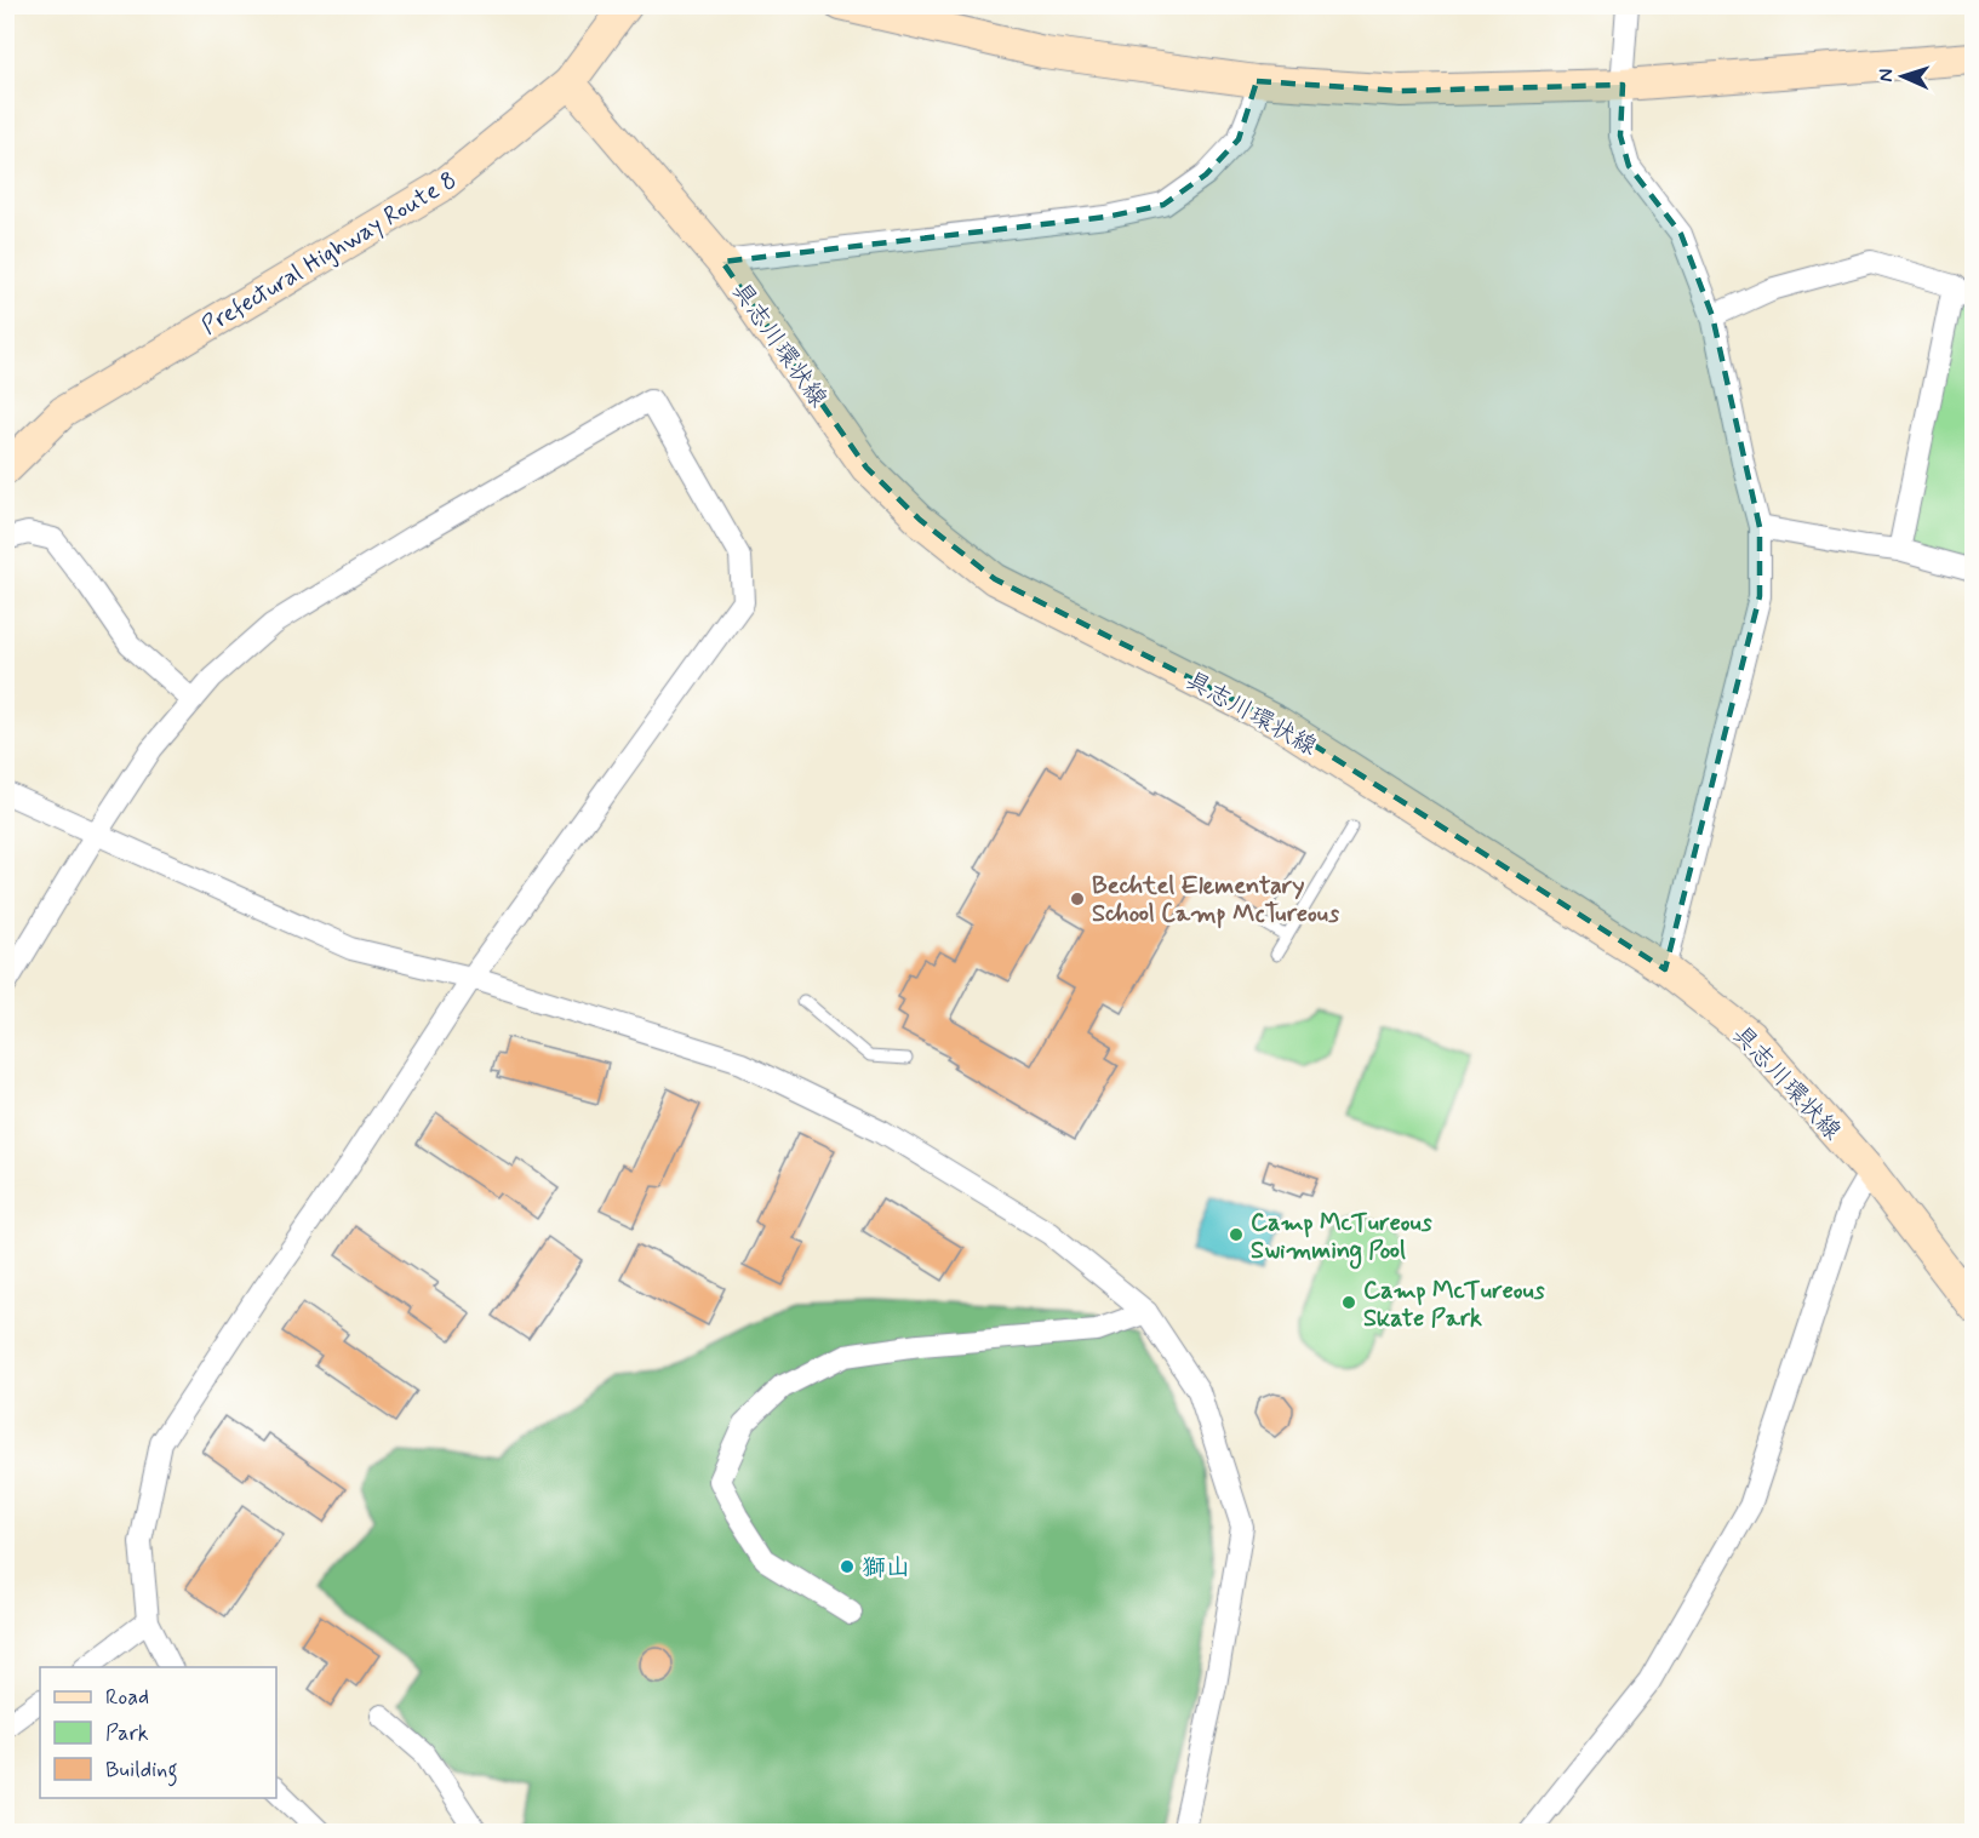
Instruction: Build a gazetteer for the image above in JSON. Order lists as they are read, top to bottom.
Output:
{
  "streets": {
    "main road": ["Prefectural Highway Route 8", "具志川環状線"]
  },
  "crossings": [
    ["Prefectural Highway Route 8", "具志川環状線"]
  ],
  "places": [
    "Bechtel Elementary School Camp McTureous",
    "Camp McTureous Swimming Pool",
    "Camp McTureous Skate Park",
    "獅山"
  ],
  "legend": ["Road", "Park", "Building"],
  "north": "left"
}
